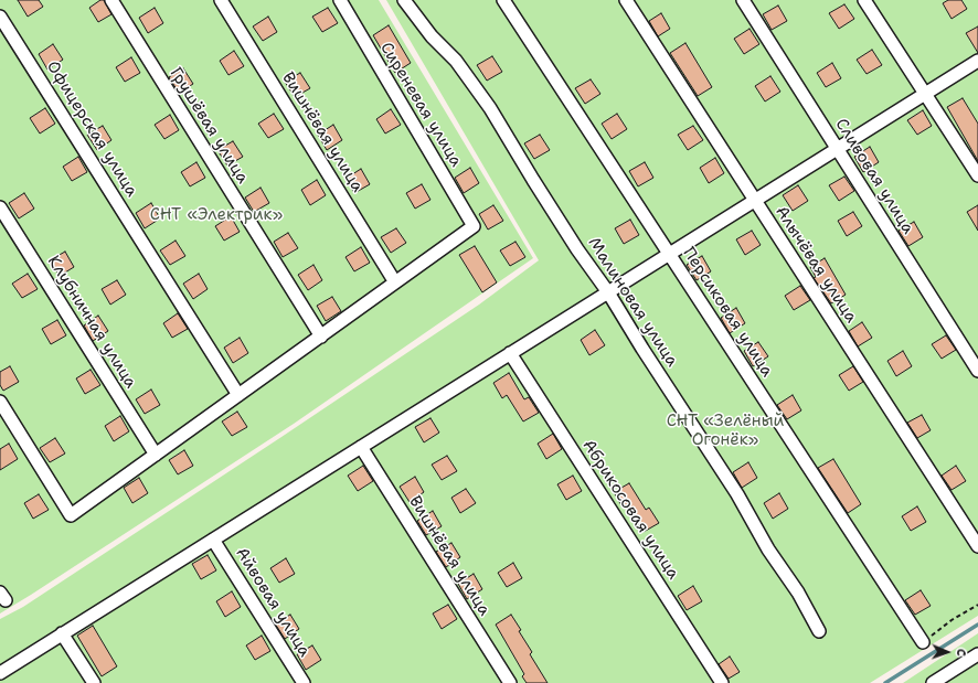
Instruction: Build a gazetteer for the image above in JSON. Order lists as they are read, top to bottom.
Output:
{
  "streets": {
    "street": [
      "Сиреневая улица",
      "Грушёвая улица",
      "Офицерская улица",
      "Вишнёвая улица",
      "Сливовая улица",
      "Алычёвая улица",
      "Малиновая улица",
      "Персиковая улица",
      "Клубничная улица",
      "Абрикосовая улица",
      "Айвовая улица"
    ]
  },
  "crossings": [
    ["Сиреневая улица", "Вишнёвая улица"]
  ],
  "parks": ["СНТ «Электрик»", "СНТ «Зелёный Огонёк»"],
  "north": "right"
}
